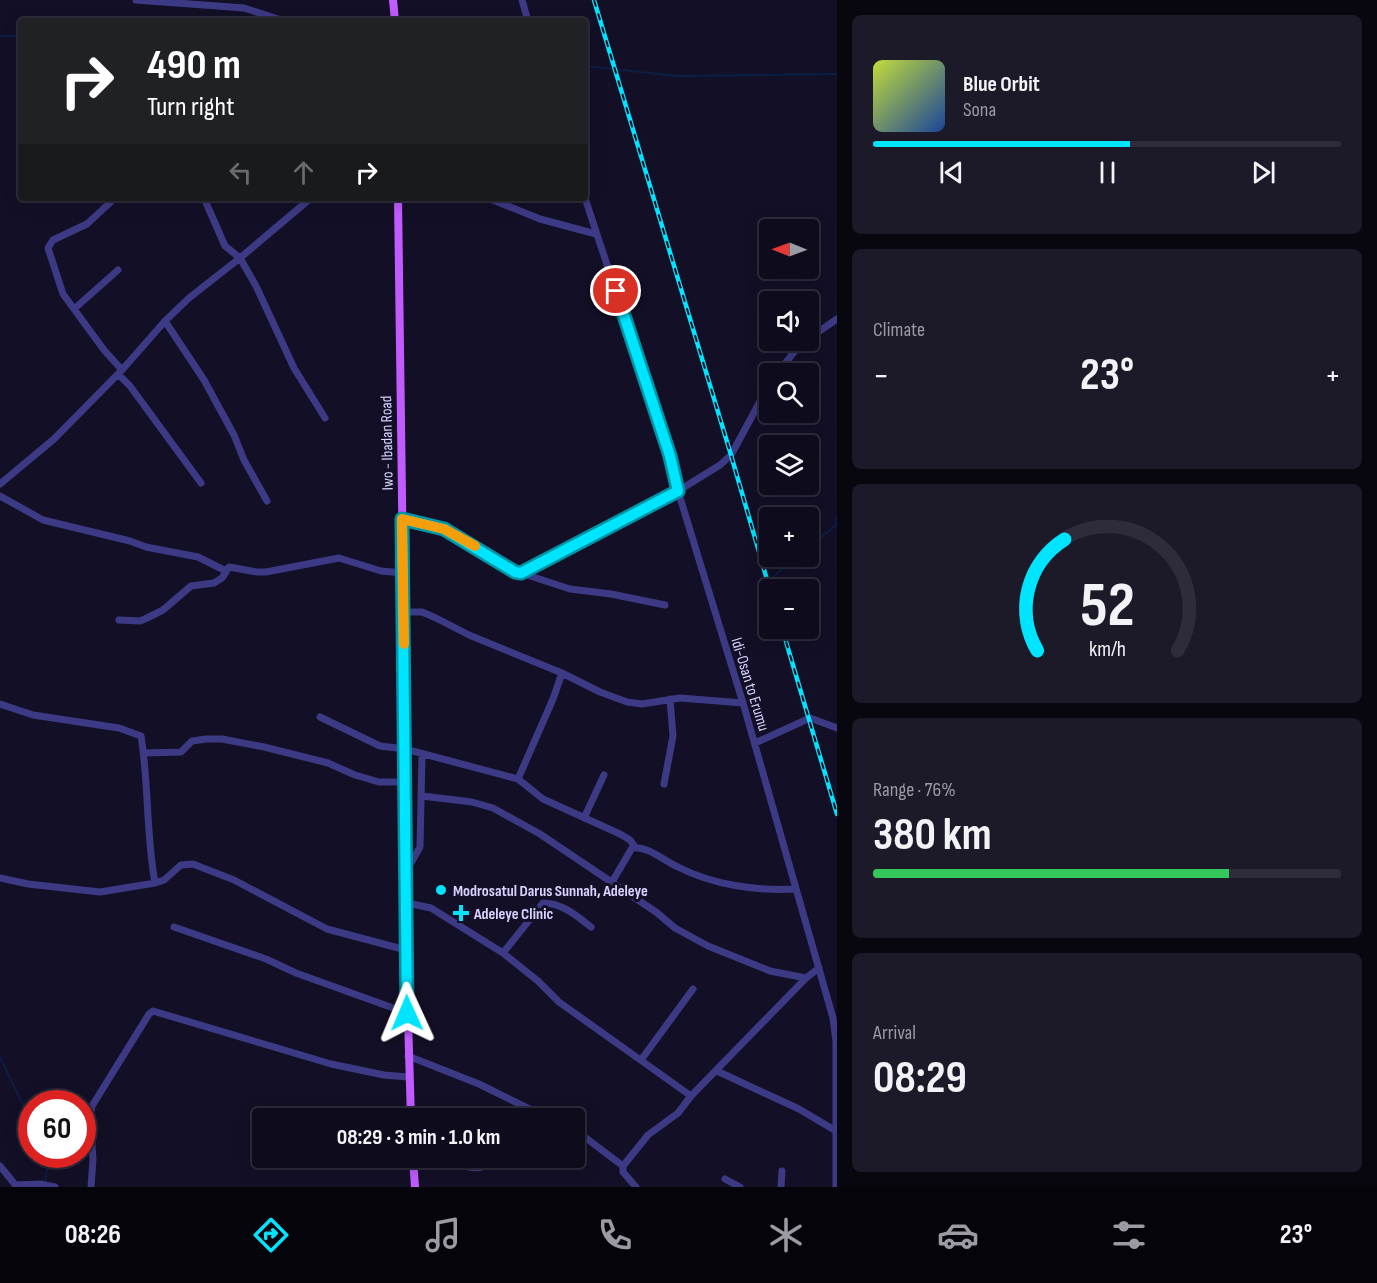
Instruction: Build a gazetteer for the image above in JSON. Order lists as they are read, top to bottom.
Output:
{
  "streets": {
    "main road": ["Iwo - Ibadan Road"],
    "street": ["Idi-Osan to Erumu"]
  },
  "places": {
    "other": ["Modrosatul Darus Sunnah, Adeleye"],
    "health": ["Adeleye Clinic"]
  },
  "north": "left",
  "page": {
    "turn": ["490 m", "Turn right"],
    "song": ["Blue Orbit", "Sona"],
    "map_buttons": ["+", "−"],
    "tile": [
      "Climate",
      ["Range · 76%", "380 km"],
      ["Arrival", "08:29"]
    ],
    "heat": ["−", "23°", "+"],
    "limit": "60",
    "trip": "08:29 · 3 min · 1.0 km",
    "tabs": ["08:26", "23°"],
    "gauge": ["52", "km/h"]
  }
}
